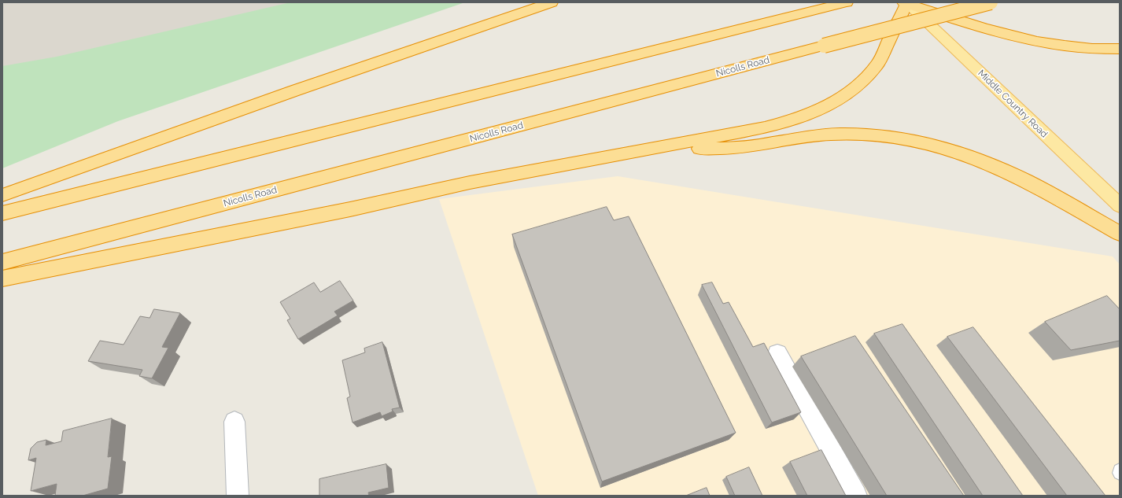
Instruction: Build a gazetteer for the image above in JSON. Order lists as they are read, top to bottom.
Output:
{
  "streets": {
    "highway": ["Nicolls Road"],
    "main road": ["Middle Country Road"]
  }
}
